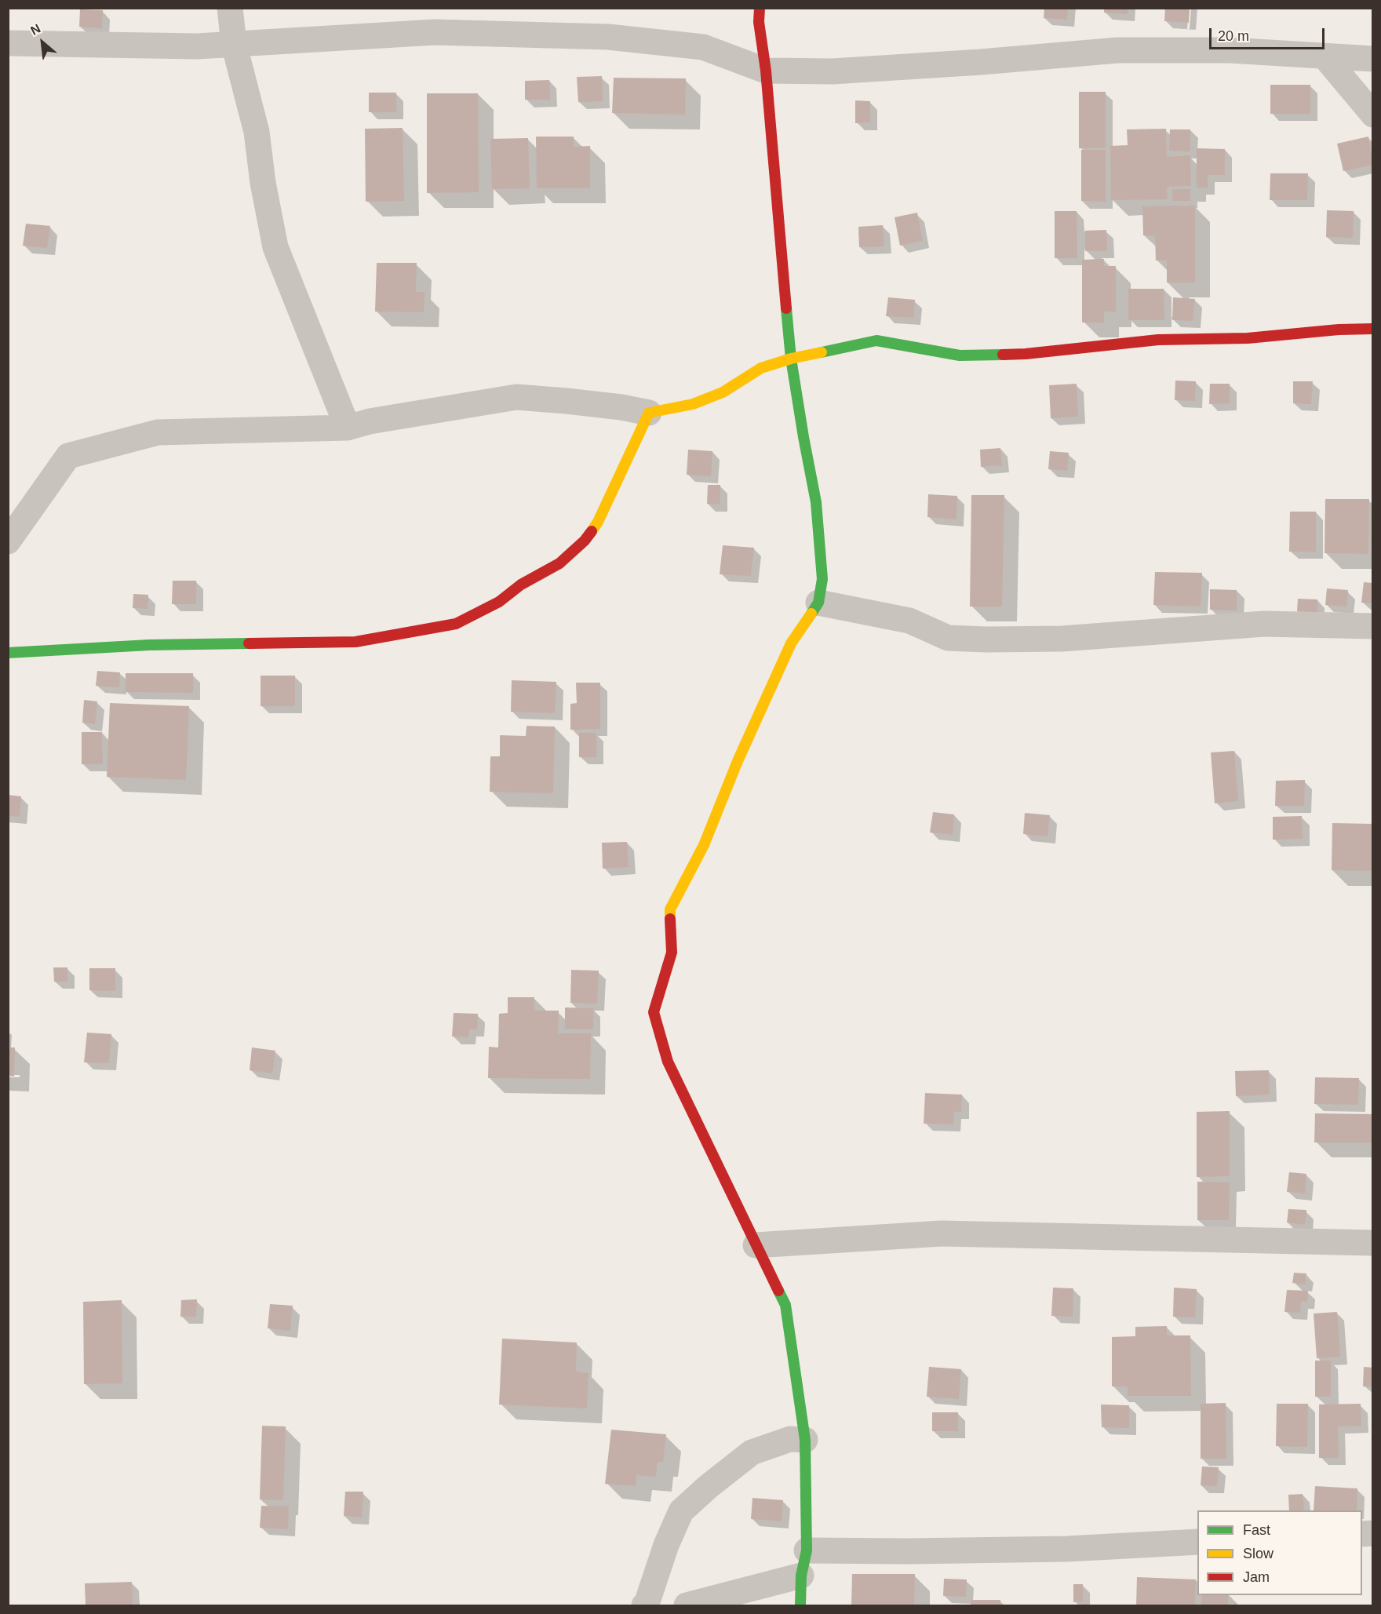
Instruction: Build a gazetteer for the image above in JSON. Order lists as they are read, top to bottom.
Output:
{
  "legend": ["Fast", "Slow", "Jam"],
  "scale_bar": "20 m",
  "north": "top left"
}
